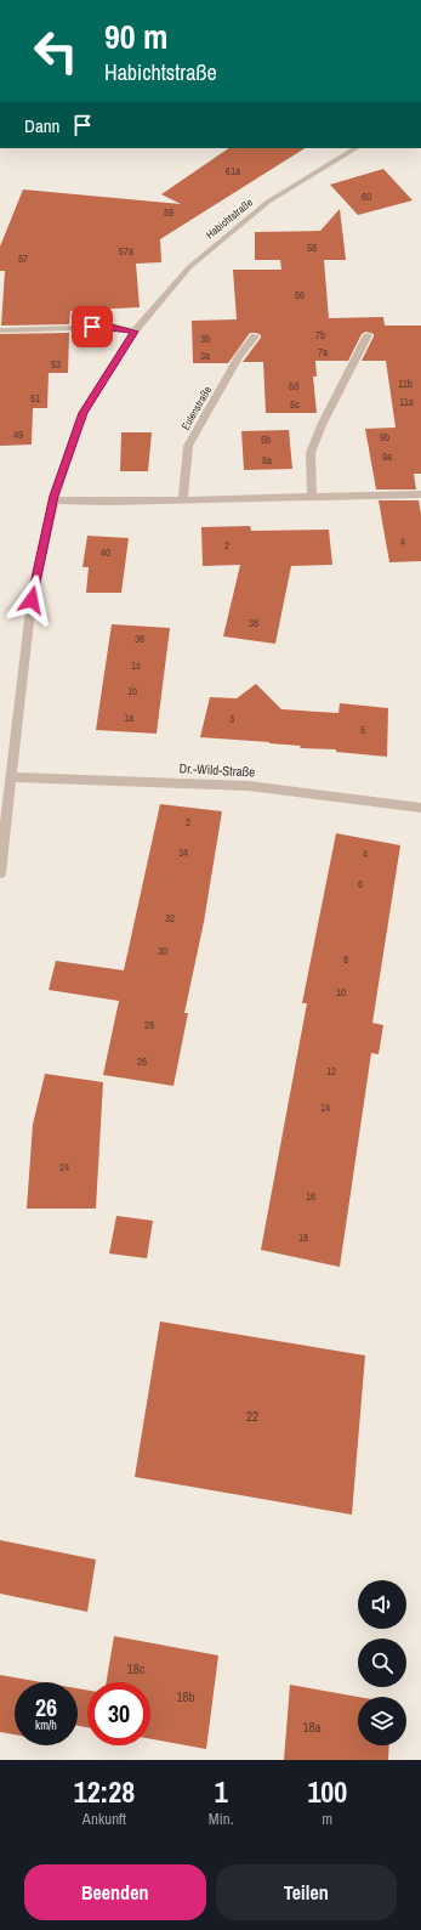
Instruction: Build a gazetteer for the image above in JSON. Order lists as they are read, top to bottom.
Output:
{
  "streets": {
    "street": ["Habichtstraße", "Eulenstraße", "Dr.-Wild-Straße"]
  },
  "crossings": [
    ["Habichtstraße", "Dr.-Wild-Straße"]
  ],
  "house_numbers": [
    "61a",
    "60",
    "59",
    "58",
    "57a",
    "57",
    "56",
    "7b",
    "3b",
    "7a",
    "3a",
    "53",
    "11b",
    "5d",
    "51",
    "11a",
    "5c",
    "49",
    "9b",
    "5b",
    "9a",
    "5a",
    "4",
    "2",
    "40",
    "38",
    "36",
    "1c",
    "1b",
    "1a",
    "3",
    "5",
    "2",
    "34",
    "4",
    "6",
    "32",
    "30",
    "8",
    "10",
    "28",
    "26",
    "12",
    "14",
    "24",
    "16",
    "18",
    "22",
    "18c",
    "18b",
    "18a"
  ],
  "page": {
    "turn": ["90 m", "Habichtstraße"],
    "then": "Dann",
    "speed": "26 km/h",
    "limit": "30",
    "eta": [
      "12:28",
      "Ankunft",
      "1",
      "Min.",
      "100",
      "m"
    ],
    "buttons": ["Beenden", "Teilen"]
  }
}
